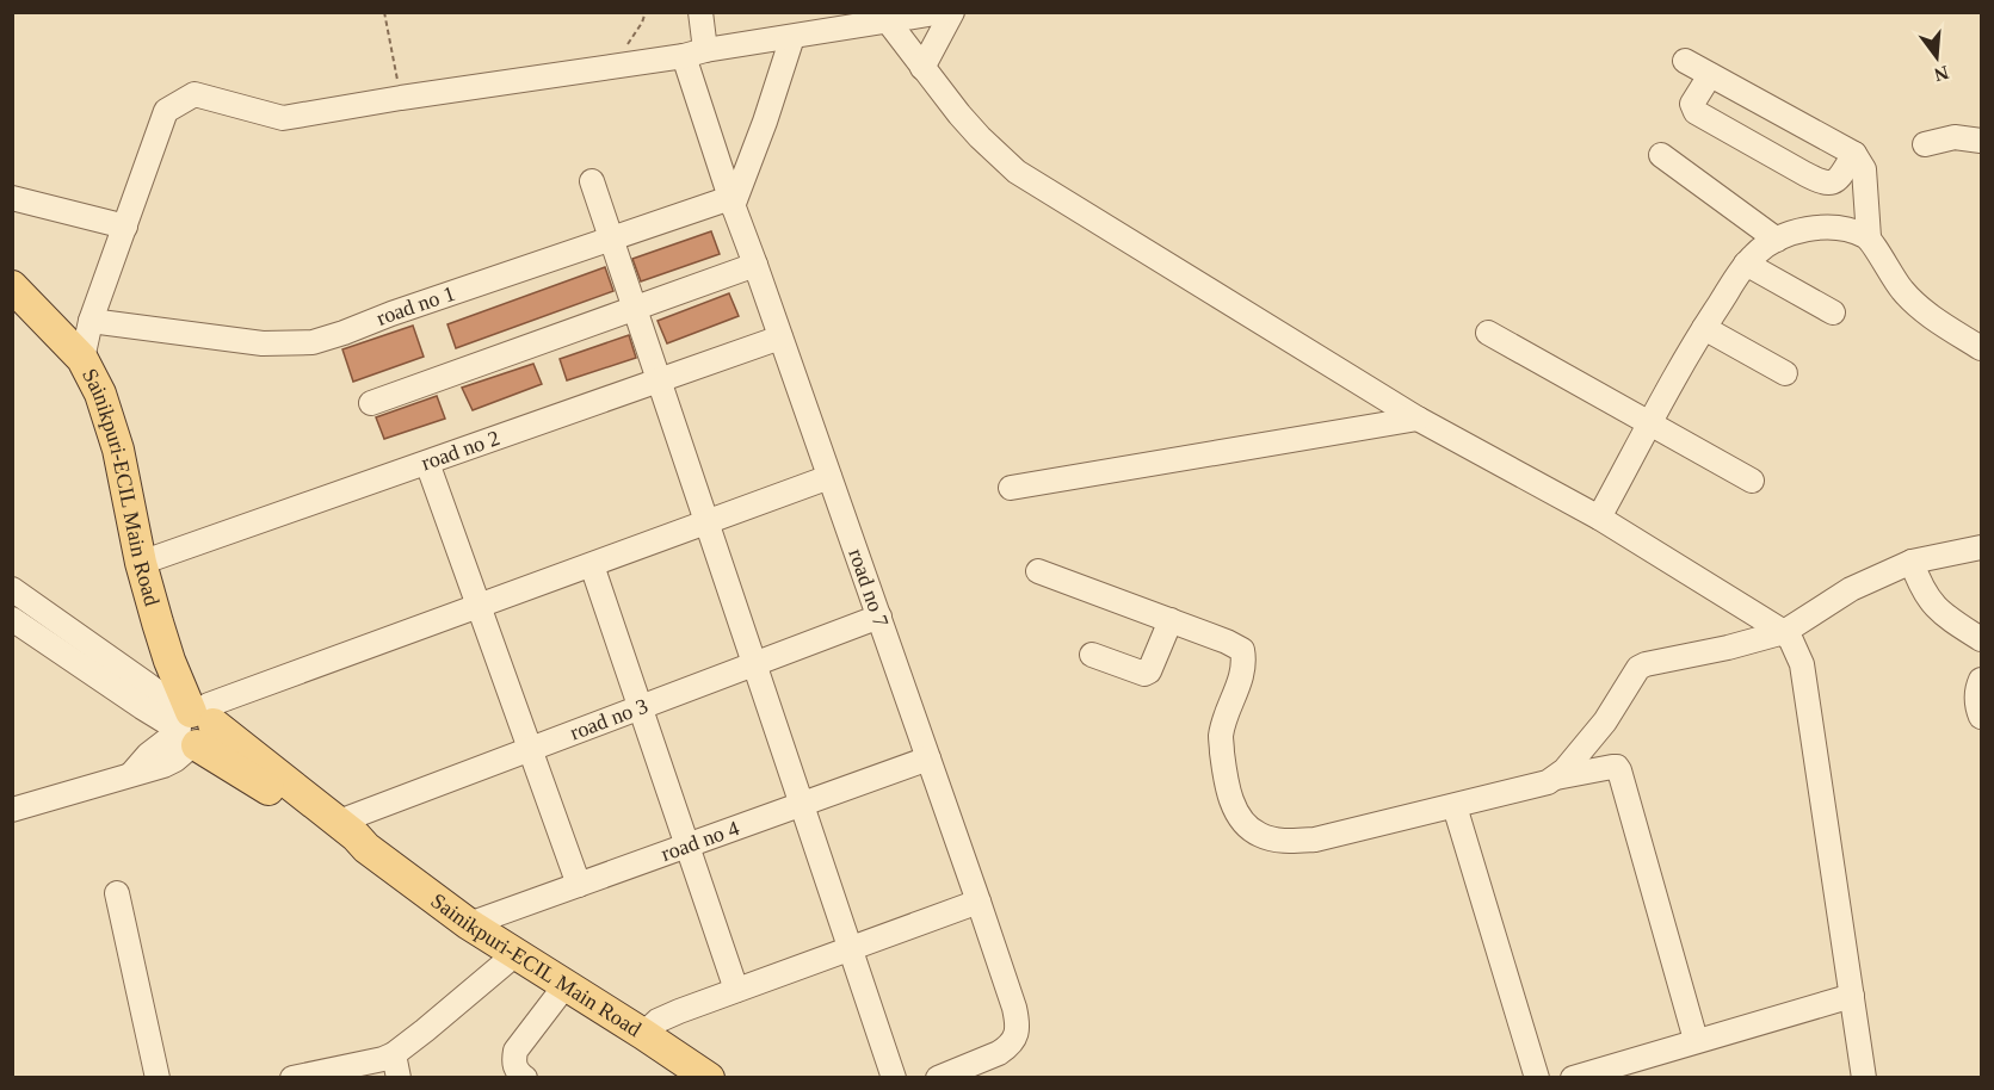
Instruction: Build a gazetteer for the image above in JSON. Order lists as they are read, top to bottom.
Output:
{
  "streets": {
    "main road": ["Sainikpuri-ECIL Main Road"],
    "street": [
      "road no 1",
      "road no 2",
      "road no 7",
      "road no 3",
      "road no 4"
    ]
  },
  "crossings": [
    ["road no 1", "road no 7"],
    ["road no 2", "Sainikpuri-ECIL Main Road"],
    ["road no 2", "road no 7"],
    ["Sainikpuri-ECIL Main Road", "road no 3"],
    ["Sainikpuri-ECIL Main Road", "road no 4"],
    ["road no 7", "road no 3"],
    ["road no 7", "road no 4"]
  ],
  "north": "bottom"
}
